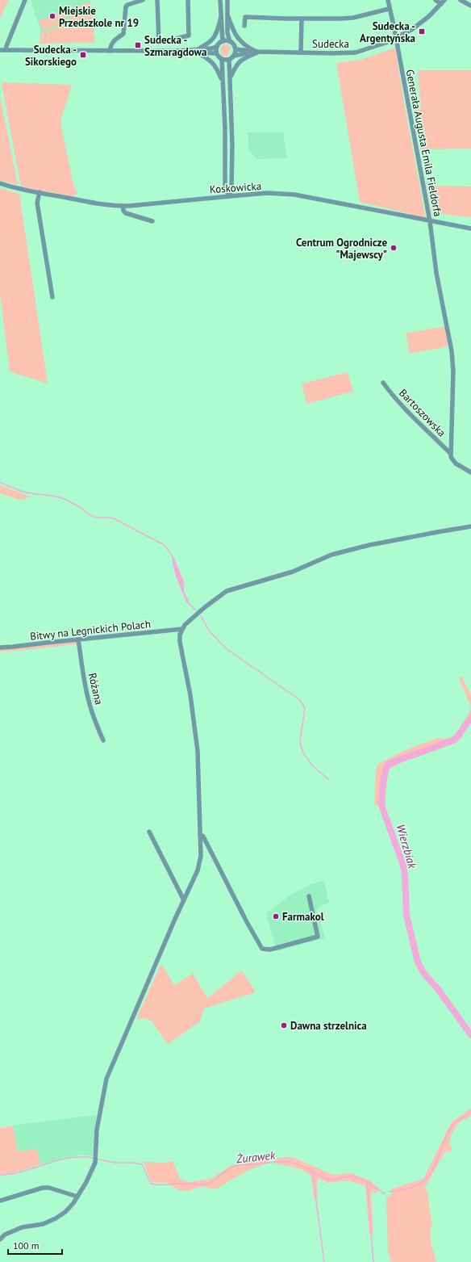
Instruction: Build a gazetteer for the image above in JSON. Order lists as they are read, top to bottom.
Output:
{
  "streets": {
    "street": [
      "Sudecka",
      "Generała Augusta Emila Fieldorfa",
      "Koskowicka",
      "Bartoszowska",
      "Bitwy na Legnickich Polach",
      "Różana"
    ]
  },
  "crossings": [
    ["Sudecka", "Generała Augusta Emila Fieldorfa"],
    ["Generała Augusta Emila Fieldorfa", "Koskowicka"],
    ["Generała Augusta Emila Fieldorfa", "Bartoszowska"],
    ["Bitwy na Legnickich Polach", "Różana"]
  ],
  "water": ["Wierzbiak", "Żurawek"],
  "places": {
    "other": [
      "Miejskie Przedszkole nr 19",
      "Centrum Ogrodnicze \"Majewscy\"",
      "Farmakol",
      "Dawna strzelnica"
    ],
    "transit": ["Sudecka - Argentyńska", "Sudecka - Szmaragdowa", "Sudecka - Sikorskiego"]
  },
  "scale_bar": "100 m"
}
